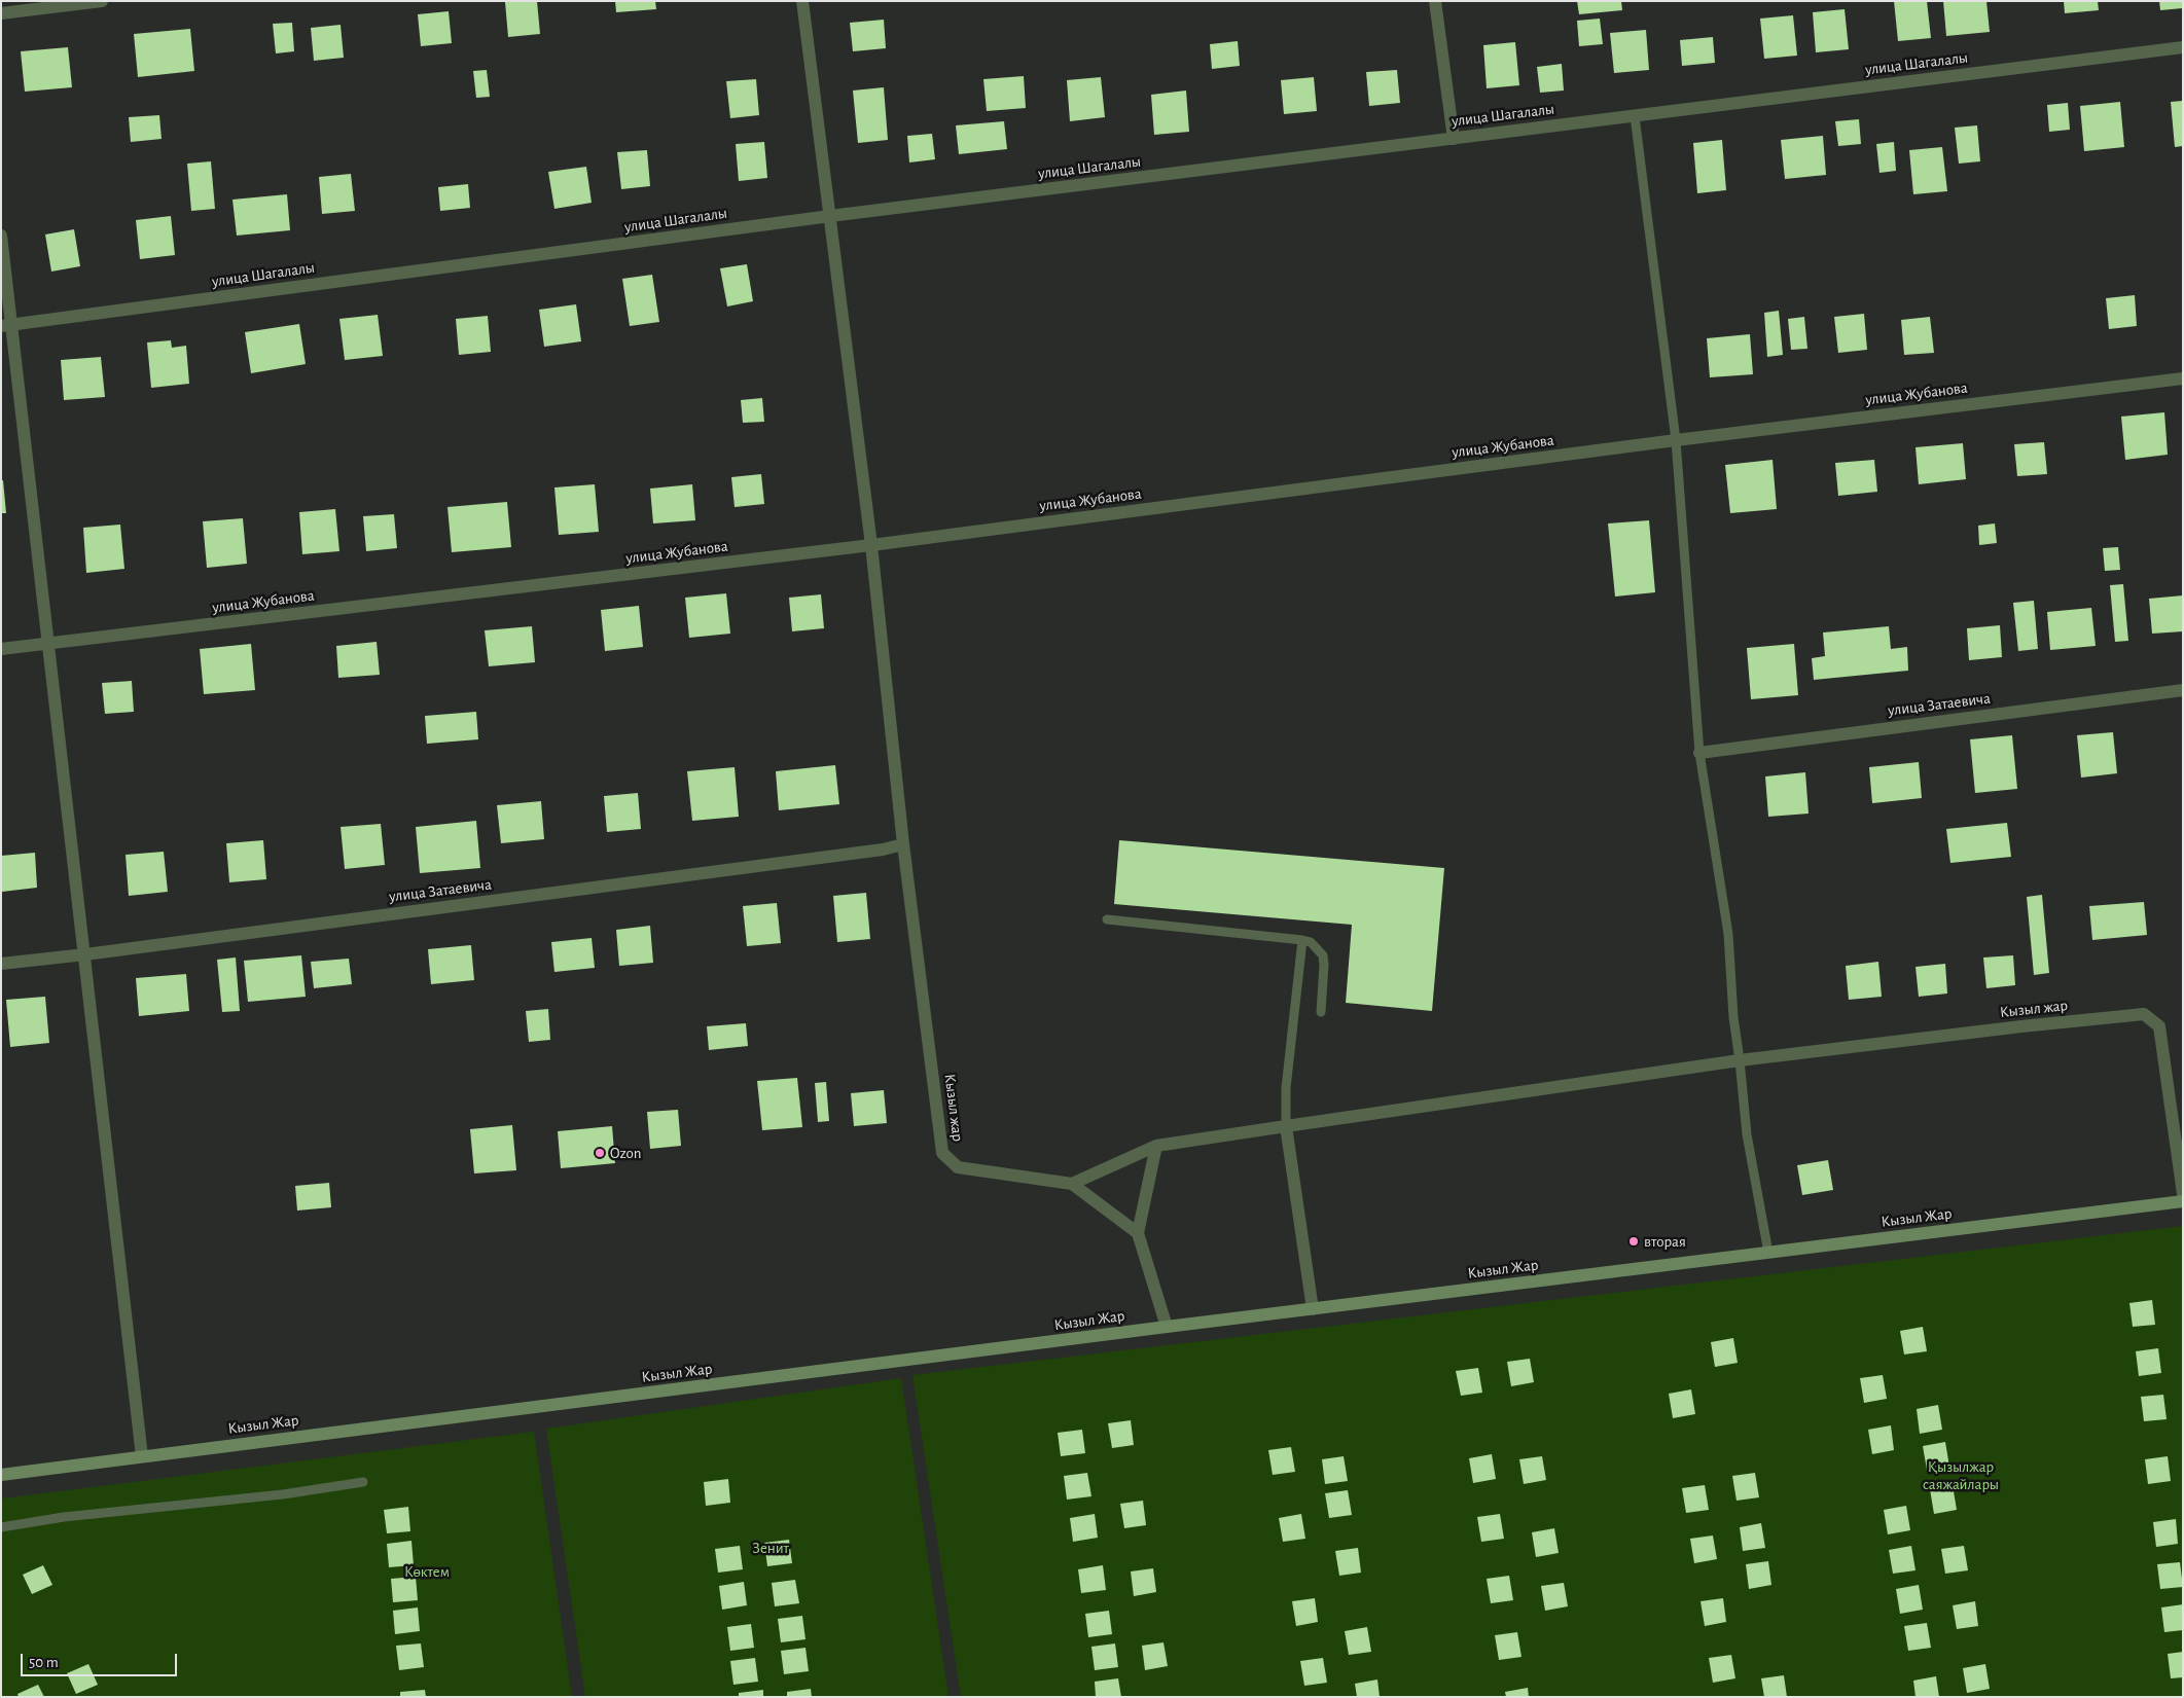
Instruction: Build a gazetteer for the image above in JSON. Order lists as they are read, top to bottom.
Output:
{
  "streets": {
    "main road": ["Кызыл Жар"],
    "street": [
      "улица Шагалалы",
      "улица Жубанова",
      "улица Затаевича",
      "Кызыл жар"
    ]
  },
  "crossings": [
    ["улица Шагалалы", "Кызыл жар"],
    ["улица Жубанова", "Кызыл жар"],
    ["улица Затаевича", "Кызыл жар"]
  ],
  "parks": ["Қызылжар саяжайлары", "Зенит", "Көктем"],
  "places": ["Ozon", "вторая"],
  "scale_bar": "50 m"
}
